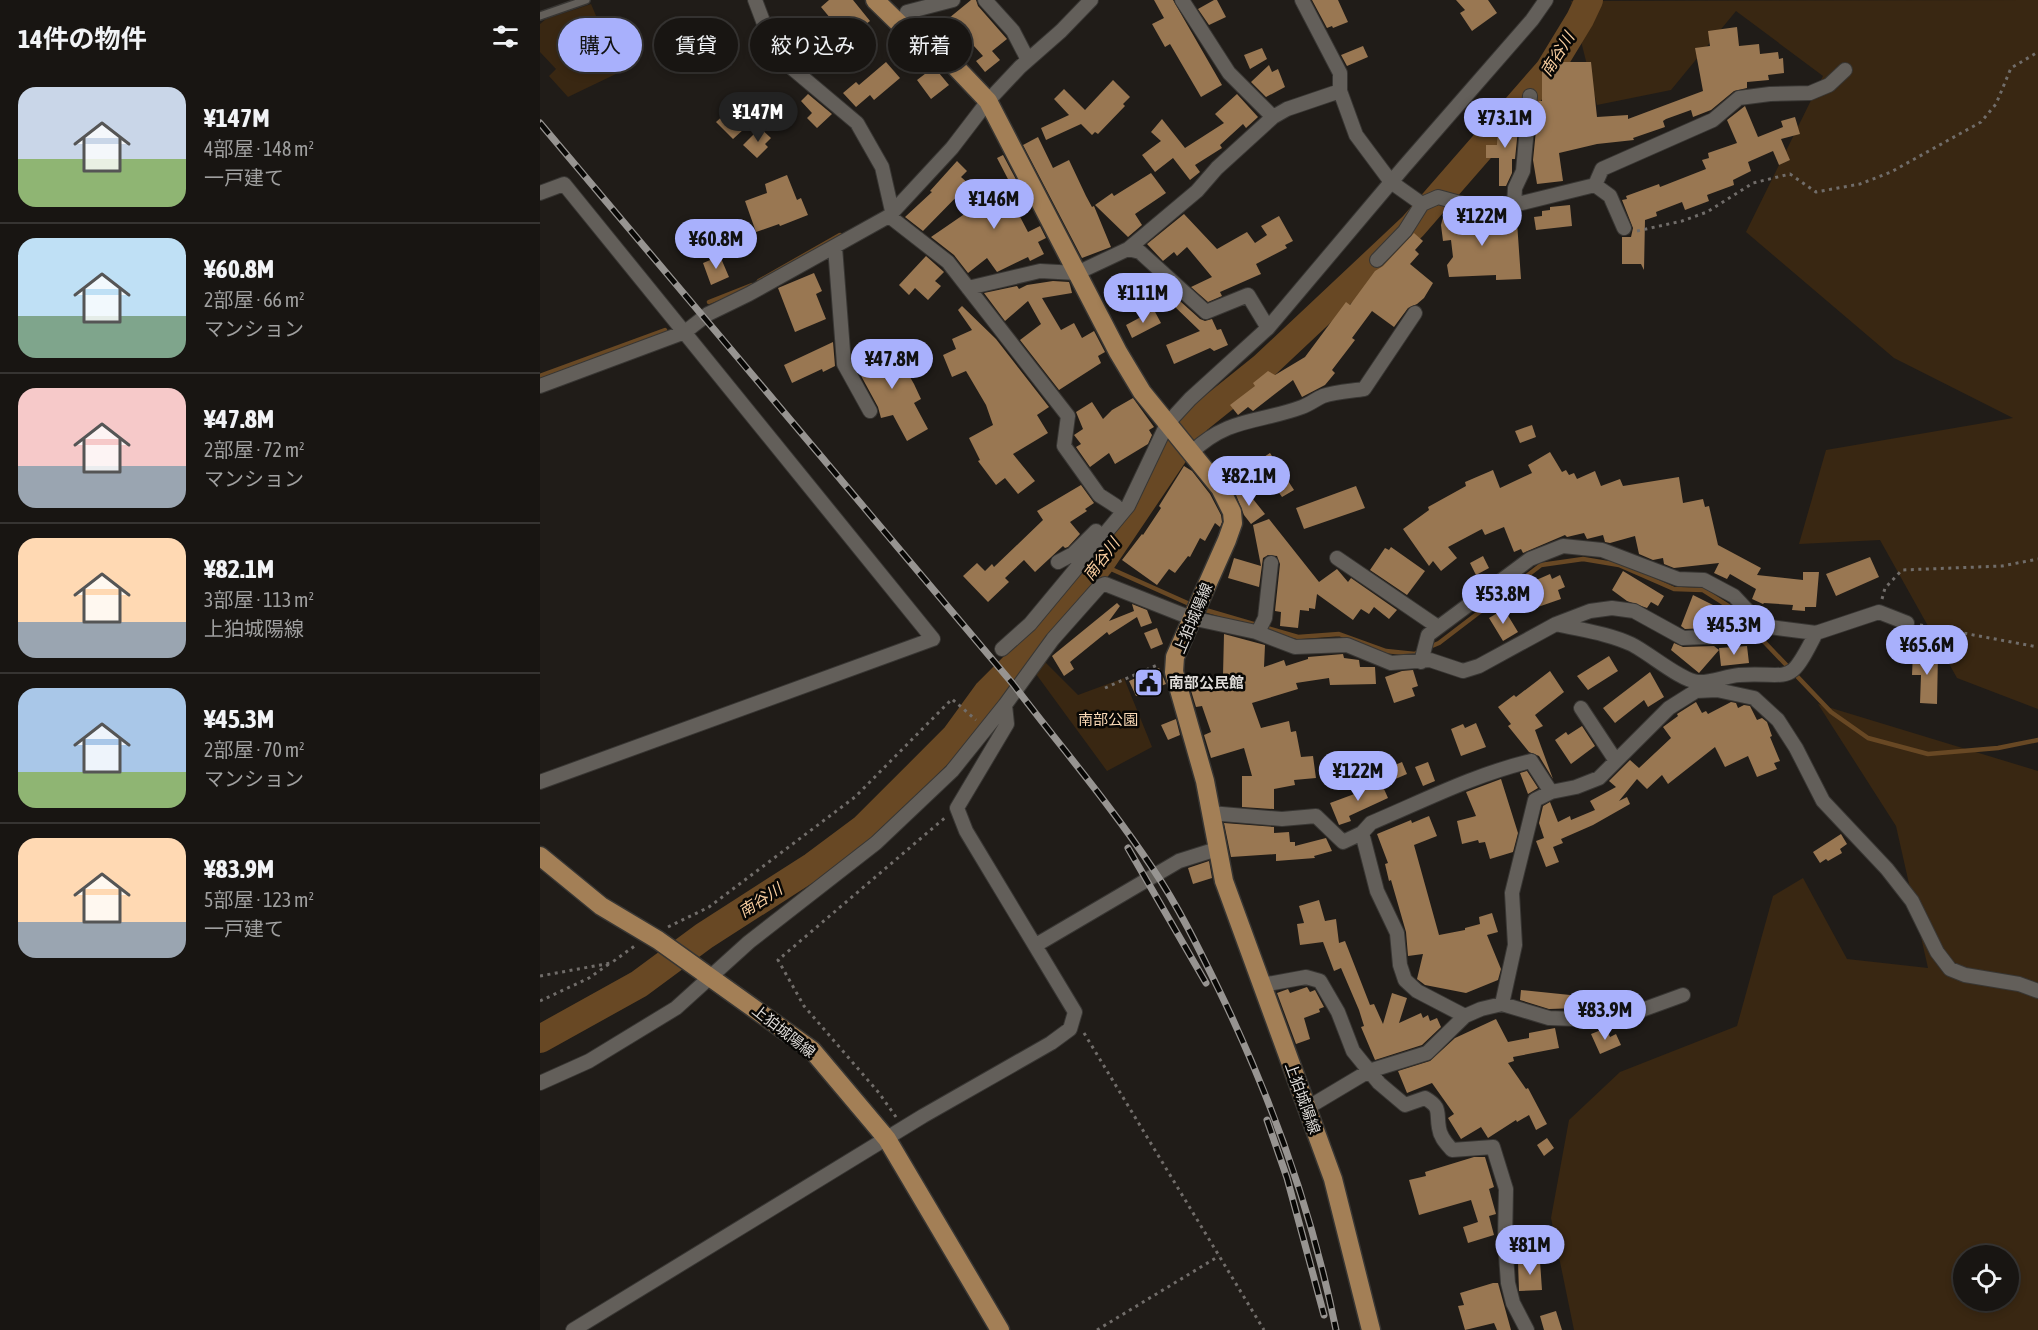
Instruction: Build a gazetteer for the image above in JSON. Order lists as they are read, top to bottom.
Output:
{
  "streets": {
    "main road": ["上狛城陽線"]
  },
  "water": ["南谷川"],
  "parks": ["南部公園"],
  "places": {
    "public building": ["南部公民館"]
  },
  "page": {
    "heading": "14件の物件",
    "chip": [
      "購入",
      "賃貸",
      "絞り込み",
      "新着"
    ],
    "list": [
      {
        "name": "¥147M",
        "note": "4部屋 · 148 m² · 一戸建て"
      },
      {
        "name": "¥60.8M",
        "note": "2部屋 · 66 m² · マンション"
      },
      {
        "name": "¥47.8M",
        "note": "2部屋 · 72 m² · マンション"
      },
      {
        "name": "¥82.1M",
        "note": "3部屋 · 113 m² · 上狛城陽線"
      },
      {
        "name": "¥45.3M",
        "note": "2部屋 · 70 m² · マンション"
      },
      {
        "name": "¥83.9M",
        "note": "5部屋 · 123 m² · 一戸建て"
      }
    ],
    "price": [
      "¥147M",
      "¥73.1M",
      "¥146M",
      "¥122M",
      "¥60.8M",
      "¥111M",
      "¥47.8M",
      "¥82.1M",
      "¥53.8M",
      "¥45.3M",
      "¥65.6M",
      "¥122M",
      "¥83.9M",
      "¥81M"
    ]
  }
}
